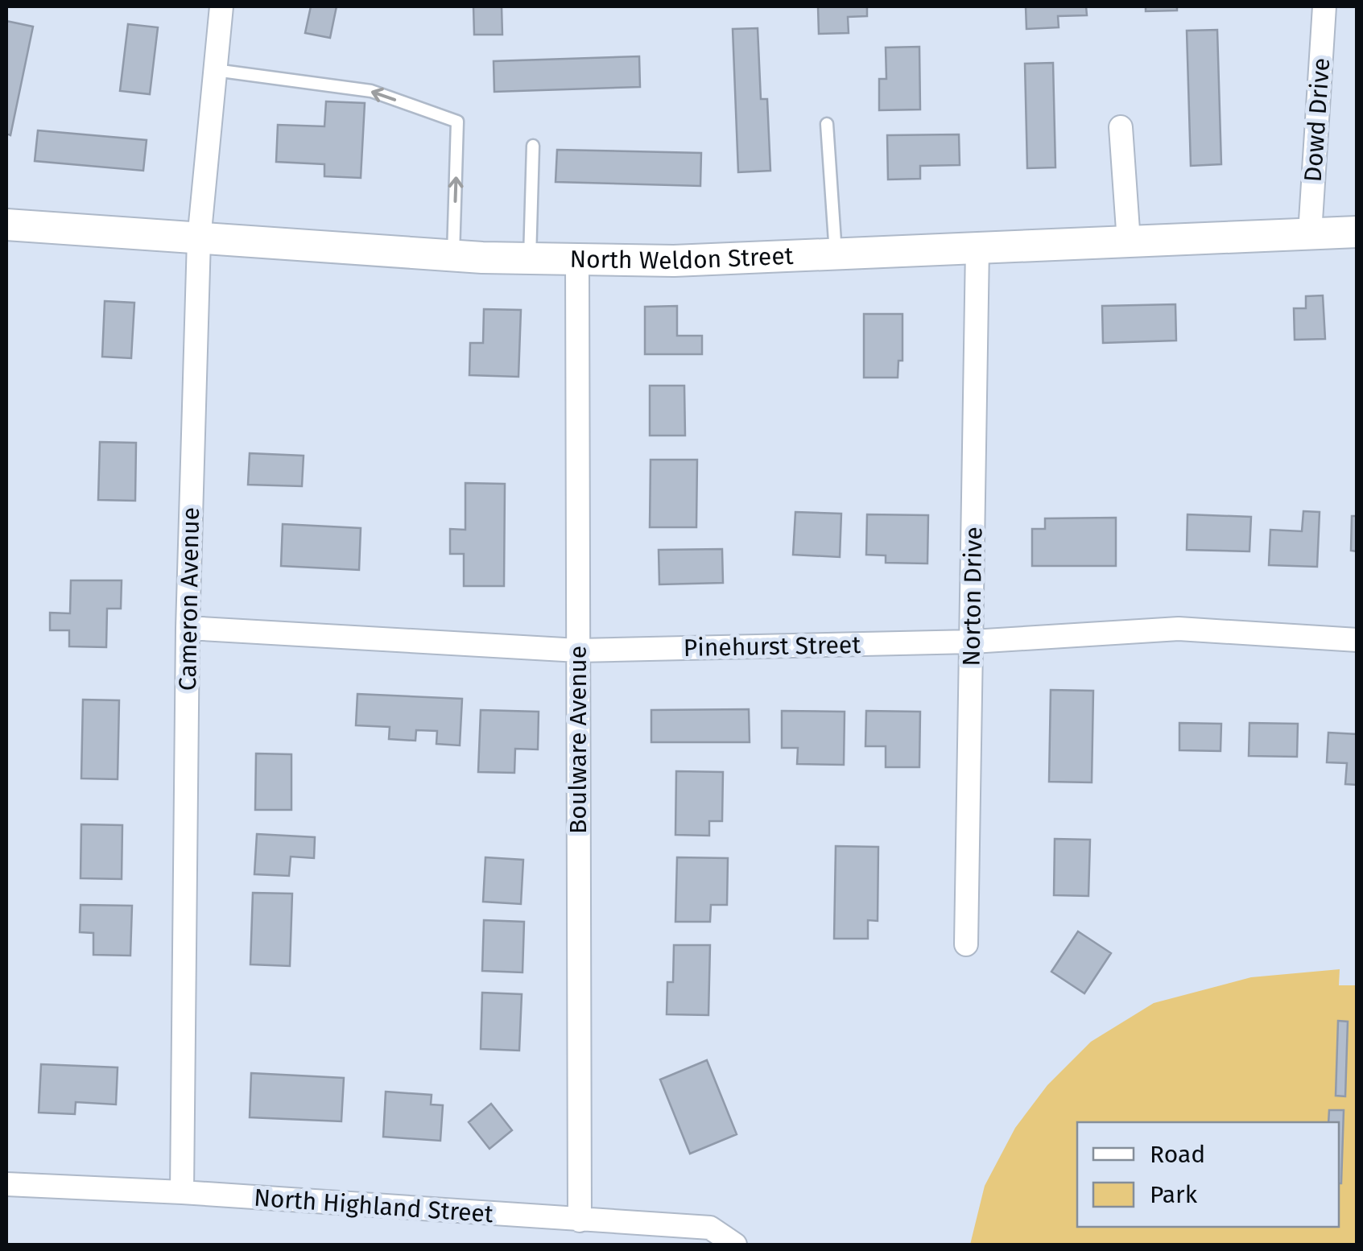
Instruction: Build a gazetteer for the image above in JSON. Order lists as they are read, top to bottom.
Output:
{
  "streets": {
    "street": [
      "Dowd Drive",
      "North Weldon Street",
      "Norton Drive",
      "Cameron Avenue",
      "Pinehurst Street",
      "Boulware Avenue",
      "North Highland Street"
    ]
  },
  "crossings": [
    ["Dowd Drive", "North Weldon Street"],
    ["North Weldon Street", "Norton Drive"],
    ["North Weldon Street", "Cameron Avenue"],
    ["North Weldon Street", "Boulware Avenue"],
    ["Norton Drive", "Pinehurst Street"],
    ["Cameron Avenue", "Pinehurst Street"],
    ["Cameron Avenue", "North Highland Street"],
    ["Pinehurst Street", "Boulware Avenue"],
    ["Boulware Avenue", "North Highland Street"]
  ],
  "legend": ["Road", "Park"]
}
